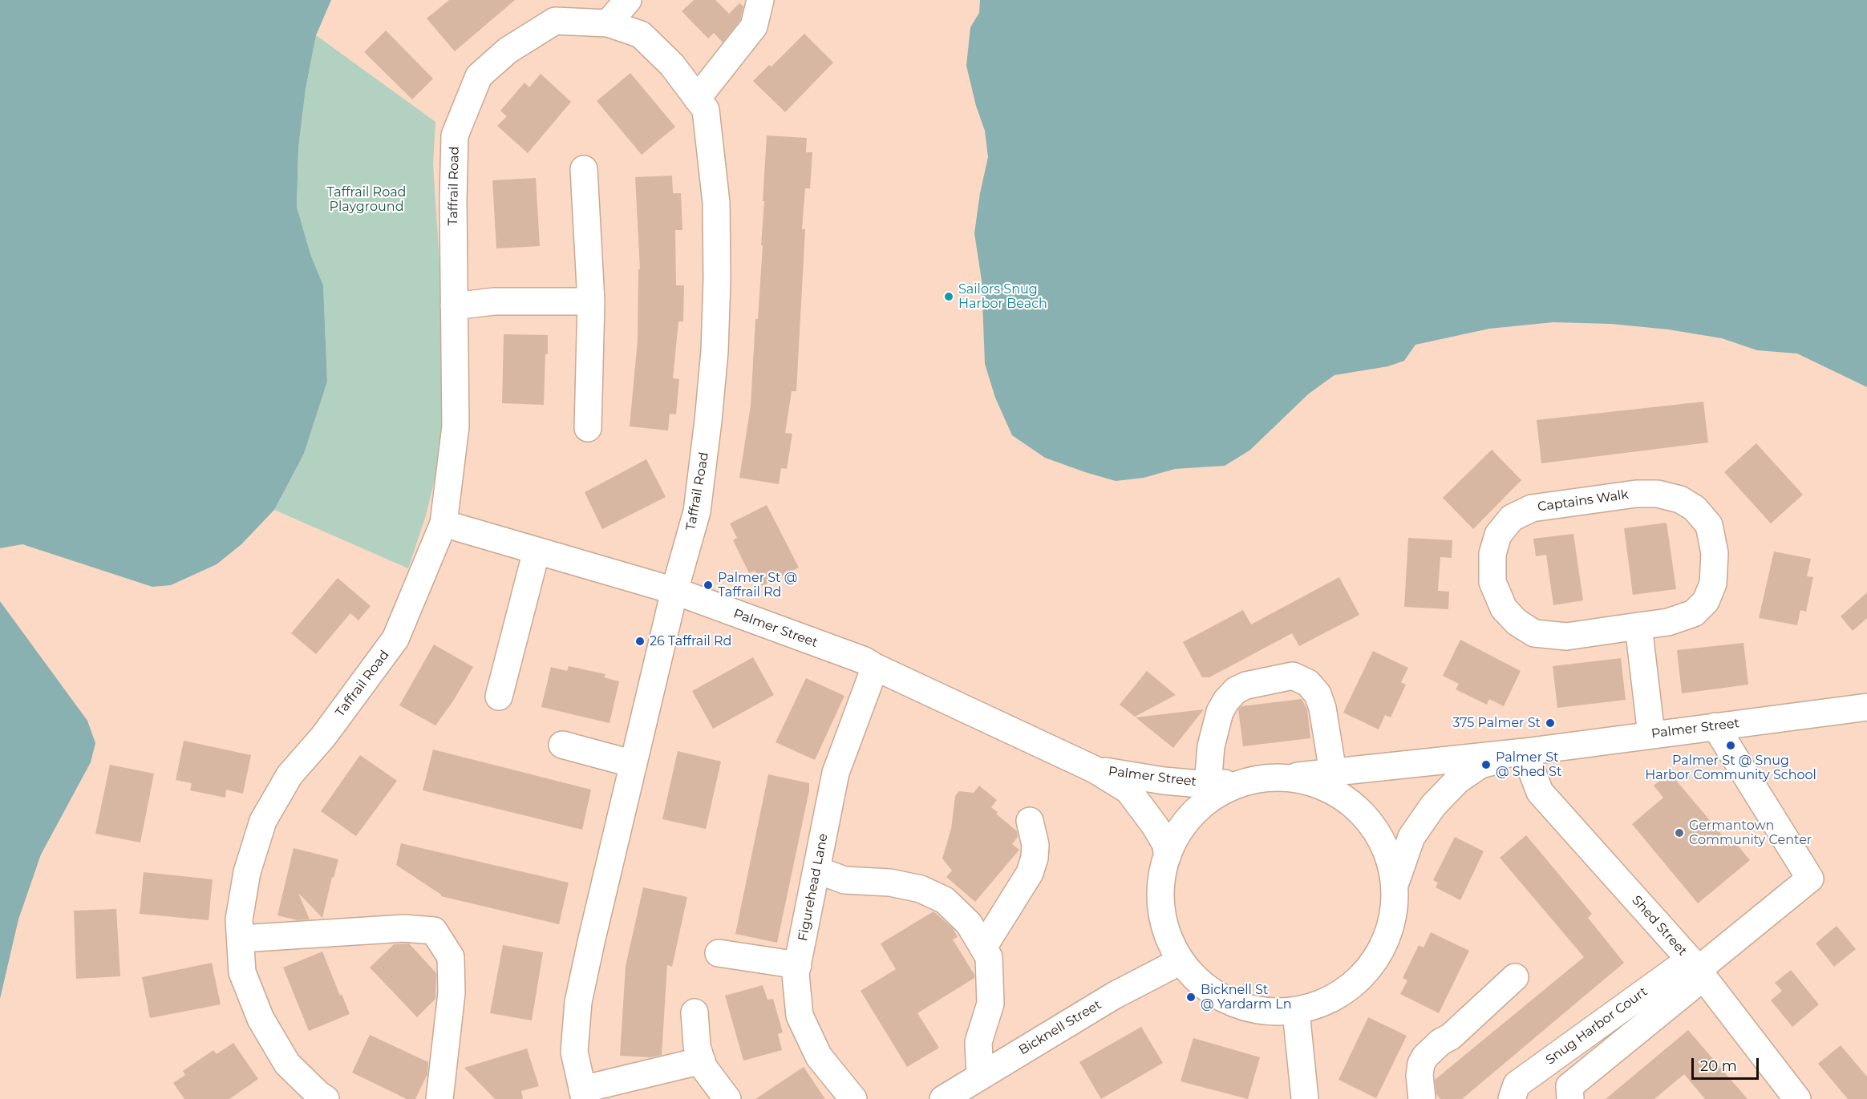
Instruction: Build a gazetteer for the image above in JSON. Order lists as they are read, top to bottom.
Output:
{
  "streets": {
    "street": [
      "Taffrail Road",
      "Captains Walk",
      "Palmer Street",
      "Figurehead Lane",
      "Shed Street",
      "Snug Harbor Court",
      "Bicknell Street"
    ]
  },
  "crossings": [
    ["Taffrail Road", "Palmer Street"],
    ["Palmer Street", "Figurehead Lane"],
    ["Palmer Street", "Shed Street"],
    ["Shed Street", "Snug Harbor Court"]
  ],
  "parks": ["Taffrail Road Playground"],
  "places": [
    "Sailors Snug Harbor Beach",
    "Palmer St @ Taffrail Rd",
    "26 Taffrail Rd",
    "375 Palmer St",
    "Palmer St @ Snug Harbor Community School",
    "Palmer St @ Shed St",
    "Germantown Community Center",
    "Bicknell St @ Yardarm Ln"
  ],
  "scale_bar": "20 m"
}
